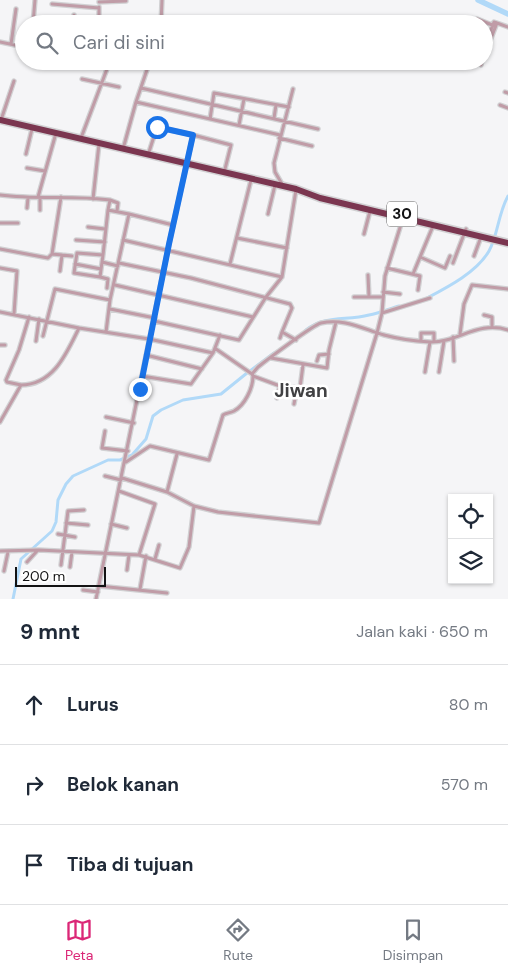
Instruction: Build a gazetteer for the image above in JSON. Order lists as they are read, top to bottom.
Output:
{
  "streets": {
    "highway": ["30"]
  },
  "districts": ["Jiwan"],
  "scale_bar": "200 m",
  "page": {
    "search": "Cari di sini",
    "scale": "200 m",
    "heading": ["9 mnt", "Jalan kaki · 650 m"],
    "list": [
      ["Lurus", "80 m"],
      ["Belok kanan", "570 m"],
      "Tiba di tujuan"
    ],
    "nav": ["Peta", "Rute", "Disimpan"]
  }
}
